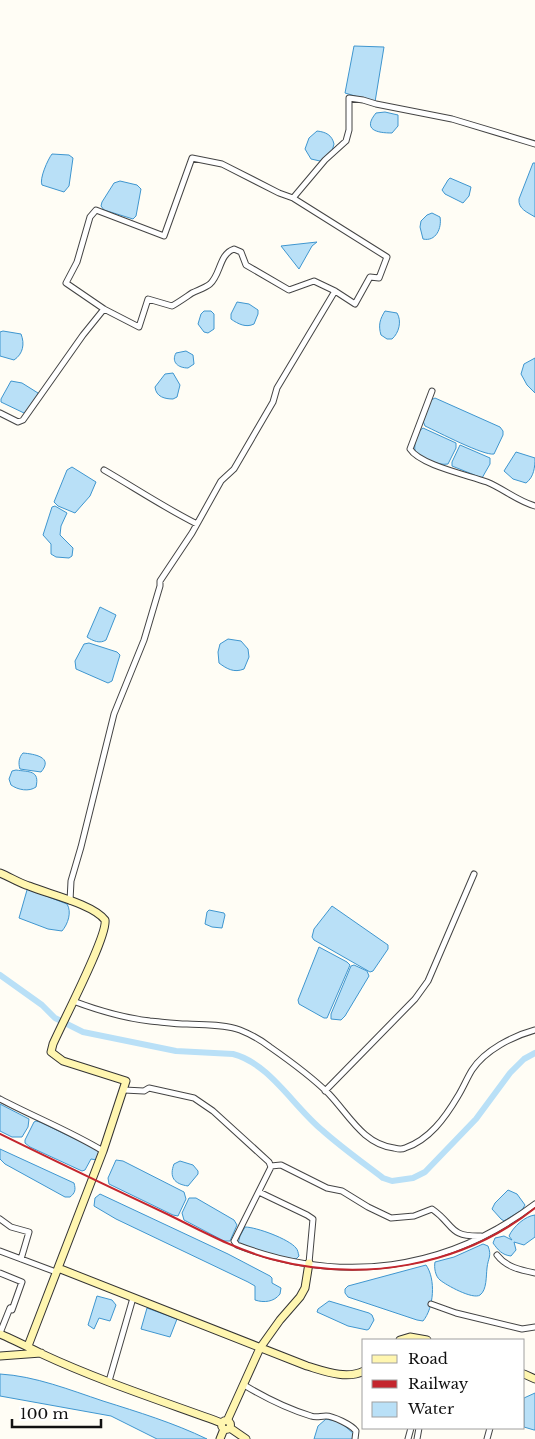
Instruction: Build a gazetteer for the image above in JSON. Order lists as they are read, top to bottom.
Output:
{
  "legend": ["Road", "Railway", "Water"],
  "scale_bar": "100 m"
}
